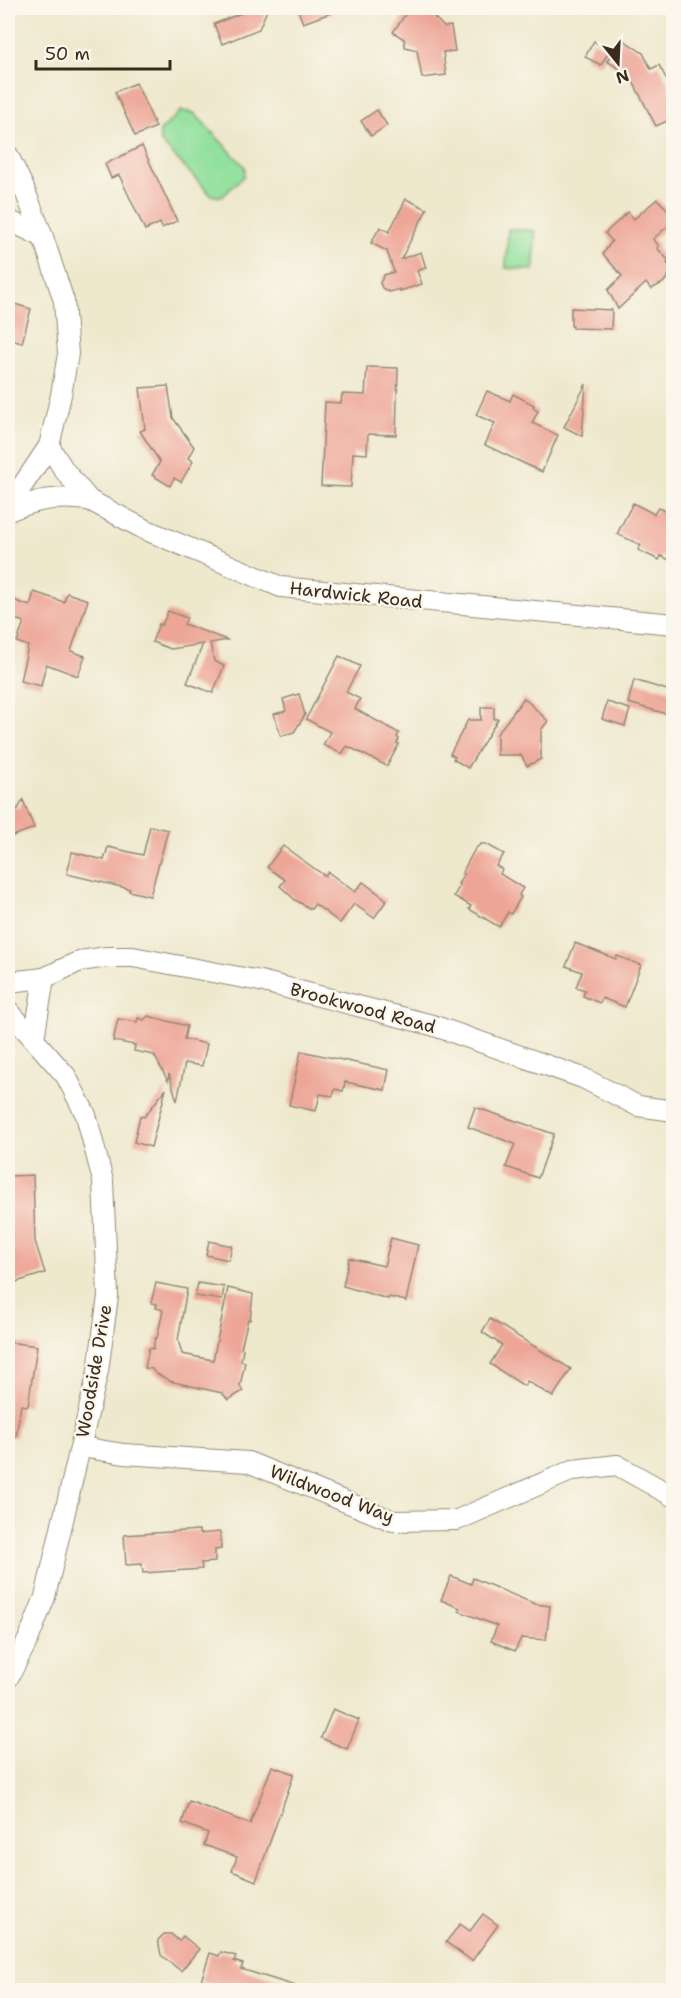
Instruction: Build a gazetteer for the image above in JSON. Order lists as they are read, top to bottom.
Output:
{
  "streets": {
    "street": [
      "Hardwick Road",
      "Brookwood Road",
      "Woodside Drive",
      "Wildwood Way"
    ]
  },
  "crossings": [
    ["Woodside Drive", "Wildwood Way"]
  ],
  "scale_bar": "50 m",
  "north": "bottom"
}
